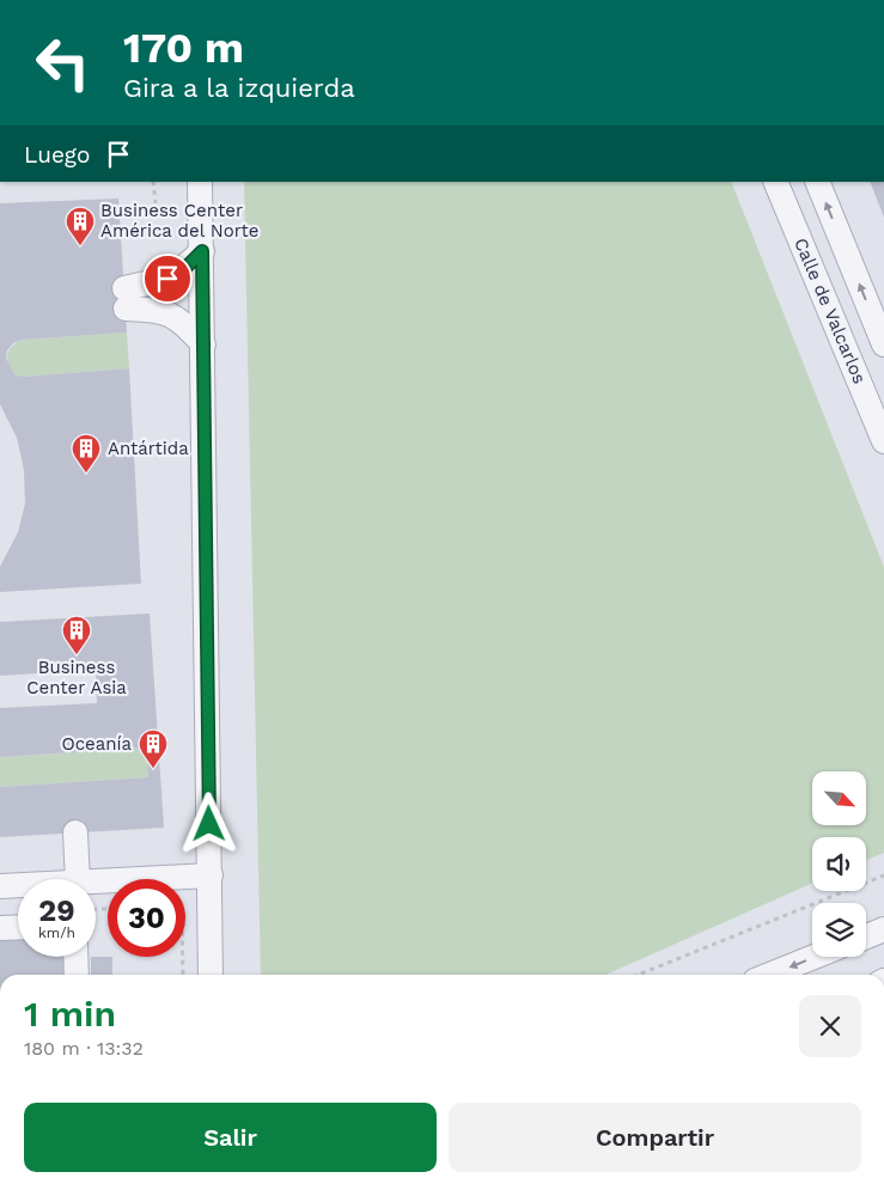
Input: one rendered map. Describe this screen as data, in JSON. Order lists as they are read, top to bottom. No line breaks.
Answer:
{"streets":{"street":["Calle de Valcarlos"]},"places":{"building":["Business Center América del Norte","Antártida","Business Center Asia","Oceanía"]},"north":"bottom right","page":{"turn":["170 m","Gira a la izquierda"],"then":"Luego","speed":"29 km/h","limit":"30","heading":["1 min","180 m · 13:32"],"buttons":["Salir","Compartir"]}}
